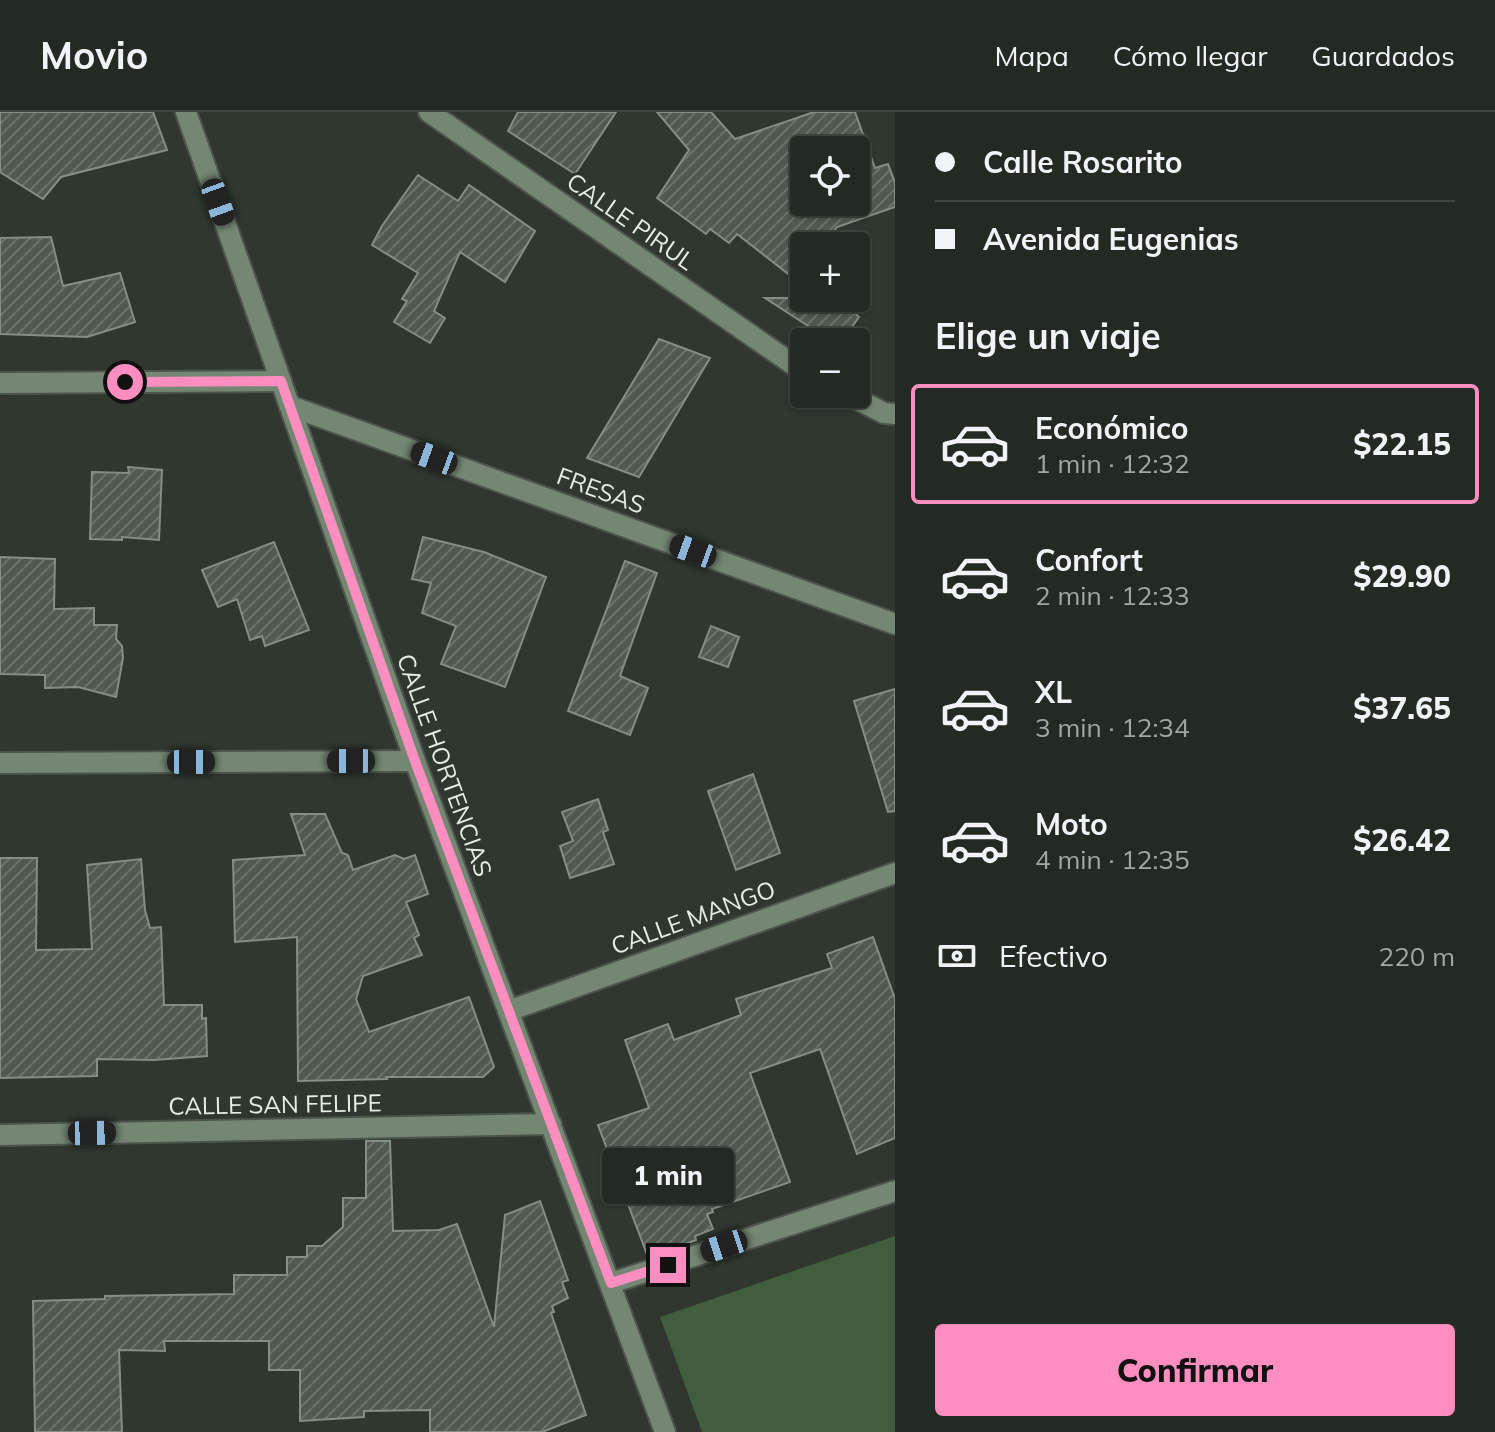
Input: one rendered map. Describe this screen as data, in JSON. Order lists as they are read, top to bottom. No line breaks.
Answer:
{"streets":{"street":["CALLE PIRUL","FRESAS","CALLE HORTENCIAS","CALLE MANGO","CALLE SAN FELIPE"]},"crossings":[["FRESAS","CALLE HORTENCIAS"],["CALLE HORTENCIAS","CALLE MANGO"],["CALLE HORTENCIAS","CALLE SAN FELIPE"]],"page":{"header":"Movio","nav":["Mapa","Cómo llegar","Guardados"],"banner":["Calle Rosarito","Avenida Eugenias"],"map_buttons":["+","−"],"heading":"Elige un viaje","list":[{"name":"Económico","note":"1 min · 12:32","value":"$22.15"},{"name":"Confort","note":"2 min · 12:33","value":"$29.90"},{"name":"XL","note":"3 min · 12:34","value":"$37.65"},{"name":"Moto","note":"4 min · 12:35","value":"$26.42"}],"pay":["Efectivo","220 m"],"bubble":"1 min","buttons":"Confirmar"}}
